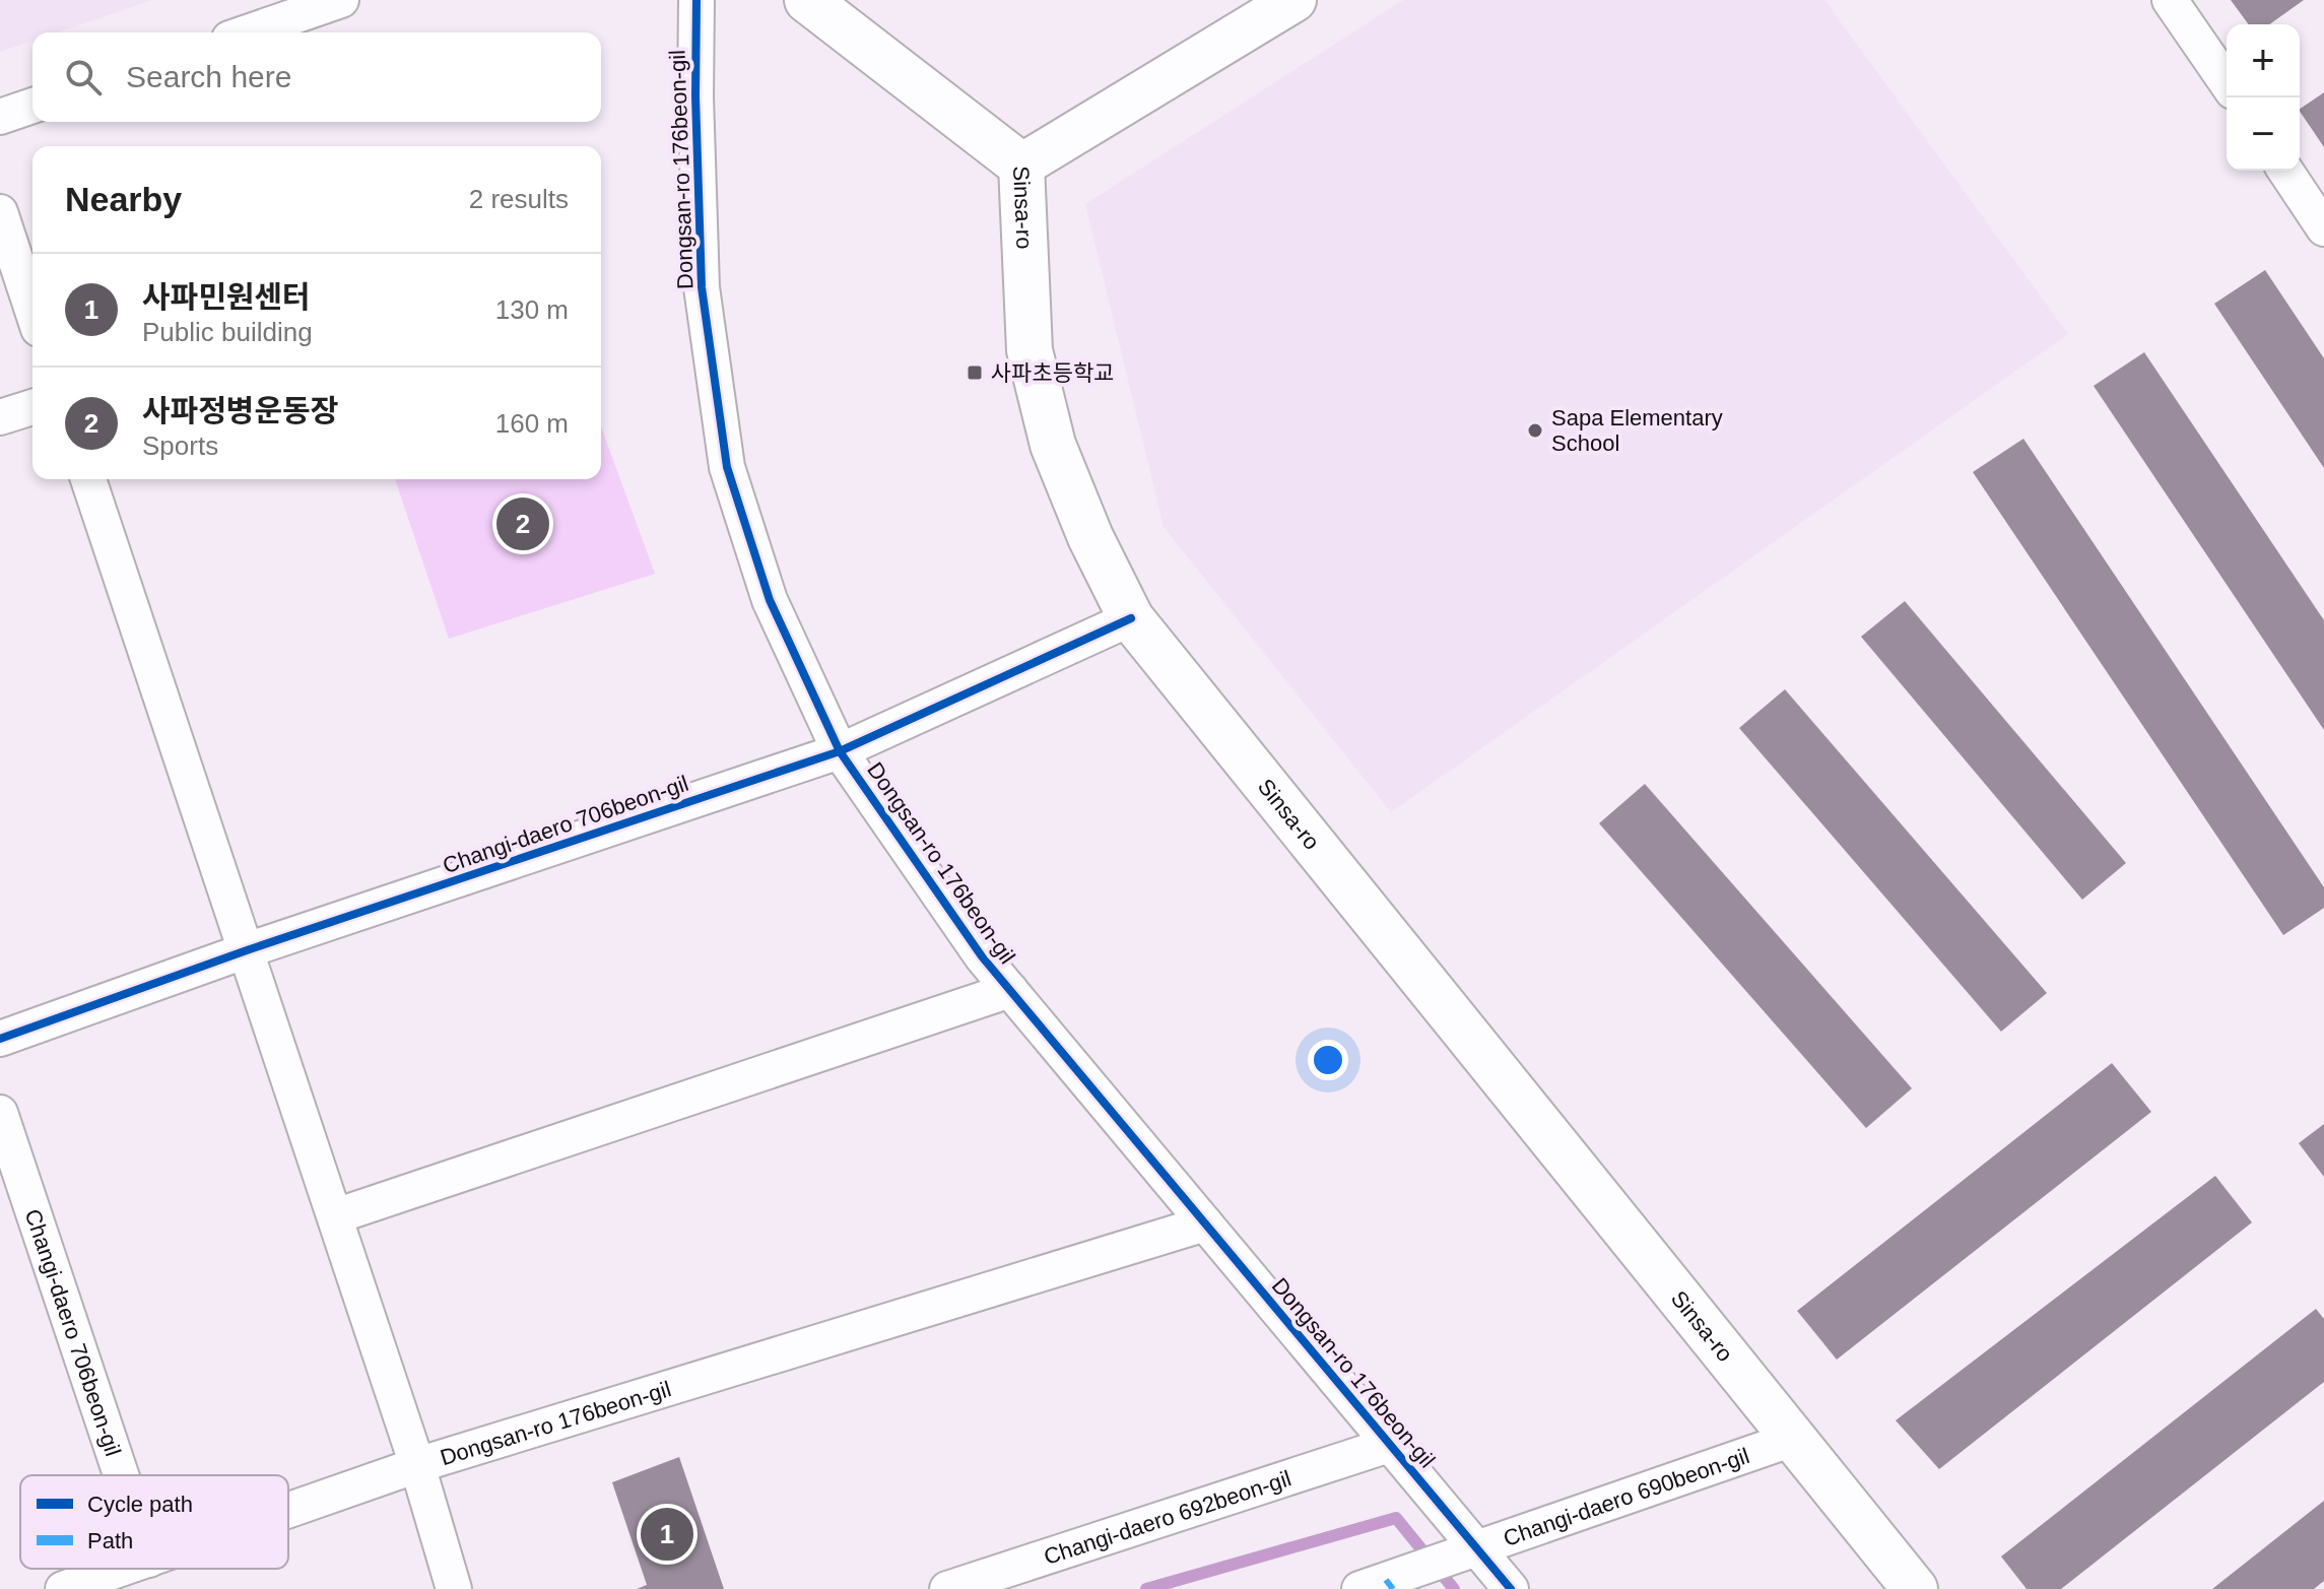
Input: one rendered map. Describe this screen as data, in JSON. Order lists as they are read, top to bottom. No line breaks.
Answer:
{"streets":{"main road":["Sinsa-ro"],"street":["Dongsan-ro 176beon-gil","Changi-daero 706beon-gil","Changi-daero 690beon-gil","Changi-daero 692beon-gil"]},"crossings":[["Dongsan-ro 176beon-gil","Changi-daero 706beon-gil"],["Dongsan-ro 176beon-gil","Changi-daero 690beon-gil"],["Dongsan-ro 176beon-gil","Changi-daero 692beon-gil"],["Sinsa-ro","Changi-daero 706beon-gil"],["Sinsa-ro","Changi-daero 690beon-gil"]],"places":{"transit":["사파초등학교"],"other":["Sapa Elementary School"]},"legend":["Cycle path","Path"],"page":{"map_buttons":["+","−"],"search":"Search here","heading":["Nearby","2 results"],"list":[{"mark":"1","name":"사파민원센터","note":"Public building","value":"130 m"},{"mark":"2","name":"사파정병운동장","note":"Sports","value":"160 m"}],"pins":["2","1"]}}
